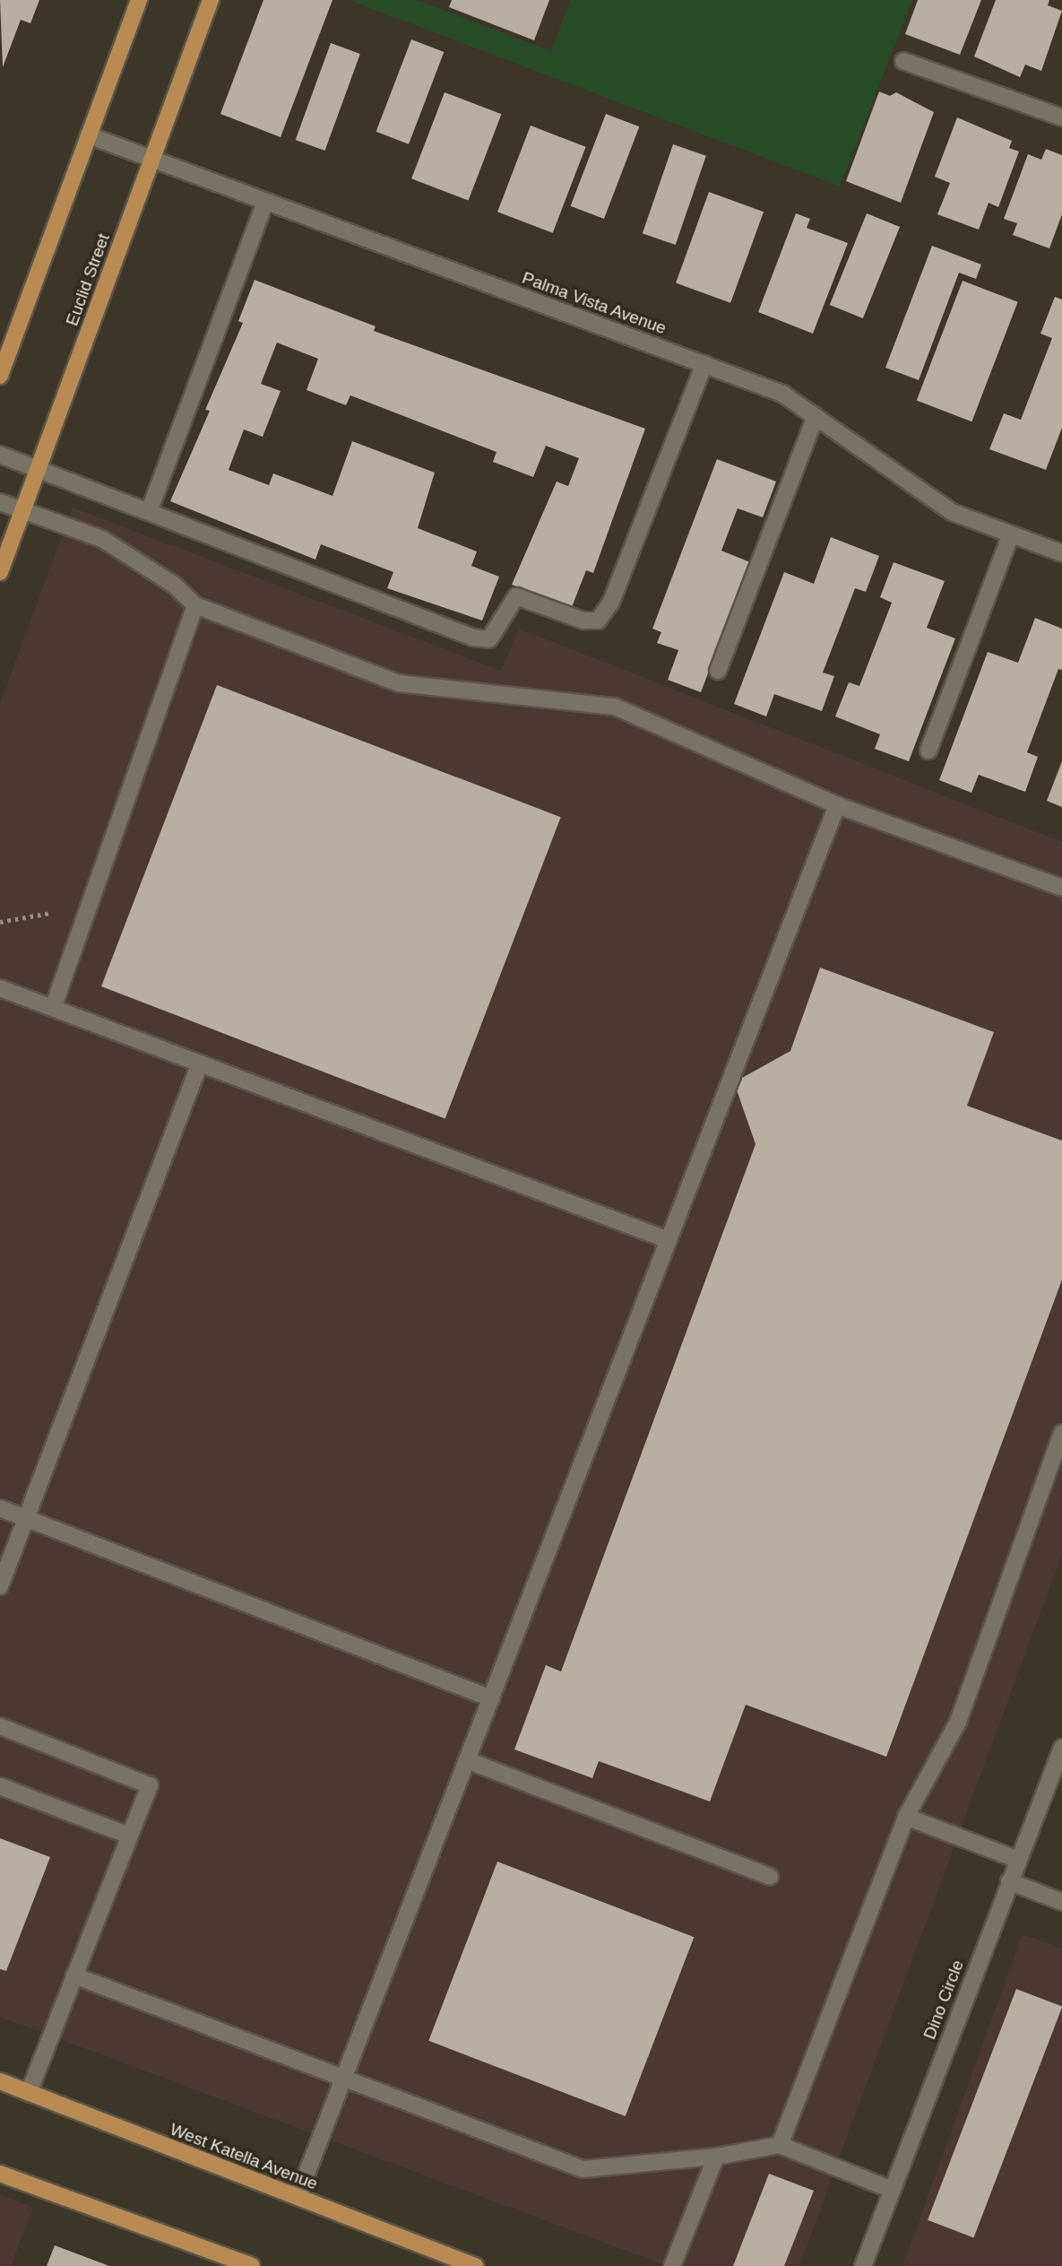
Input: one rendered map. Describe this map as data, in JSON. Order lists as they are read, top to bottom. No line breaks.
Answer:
{"streets":{"main road":["Euclid Street","West Katella Avenue"],"street":["Palma Vista Avenue","Dino Circle"]},"crossings":[["Euclid Street","Palma Vista Avenue"]]}
